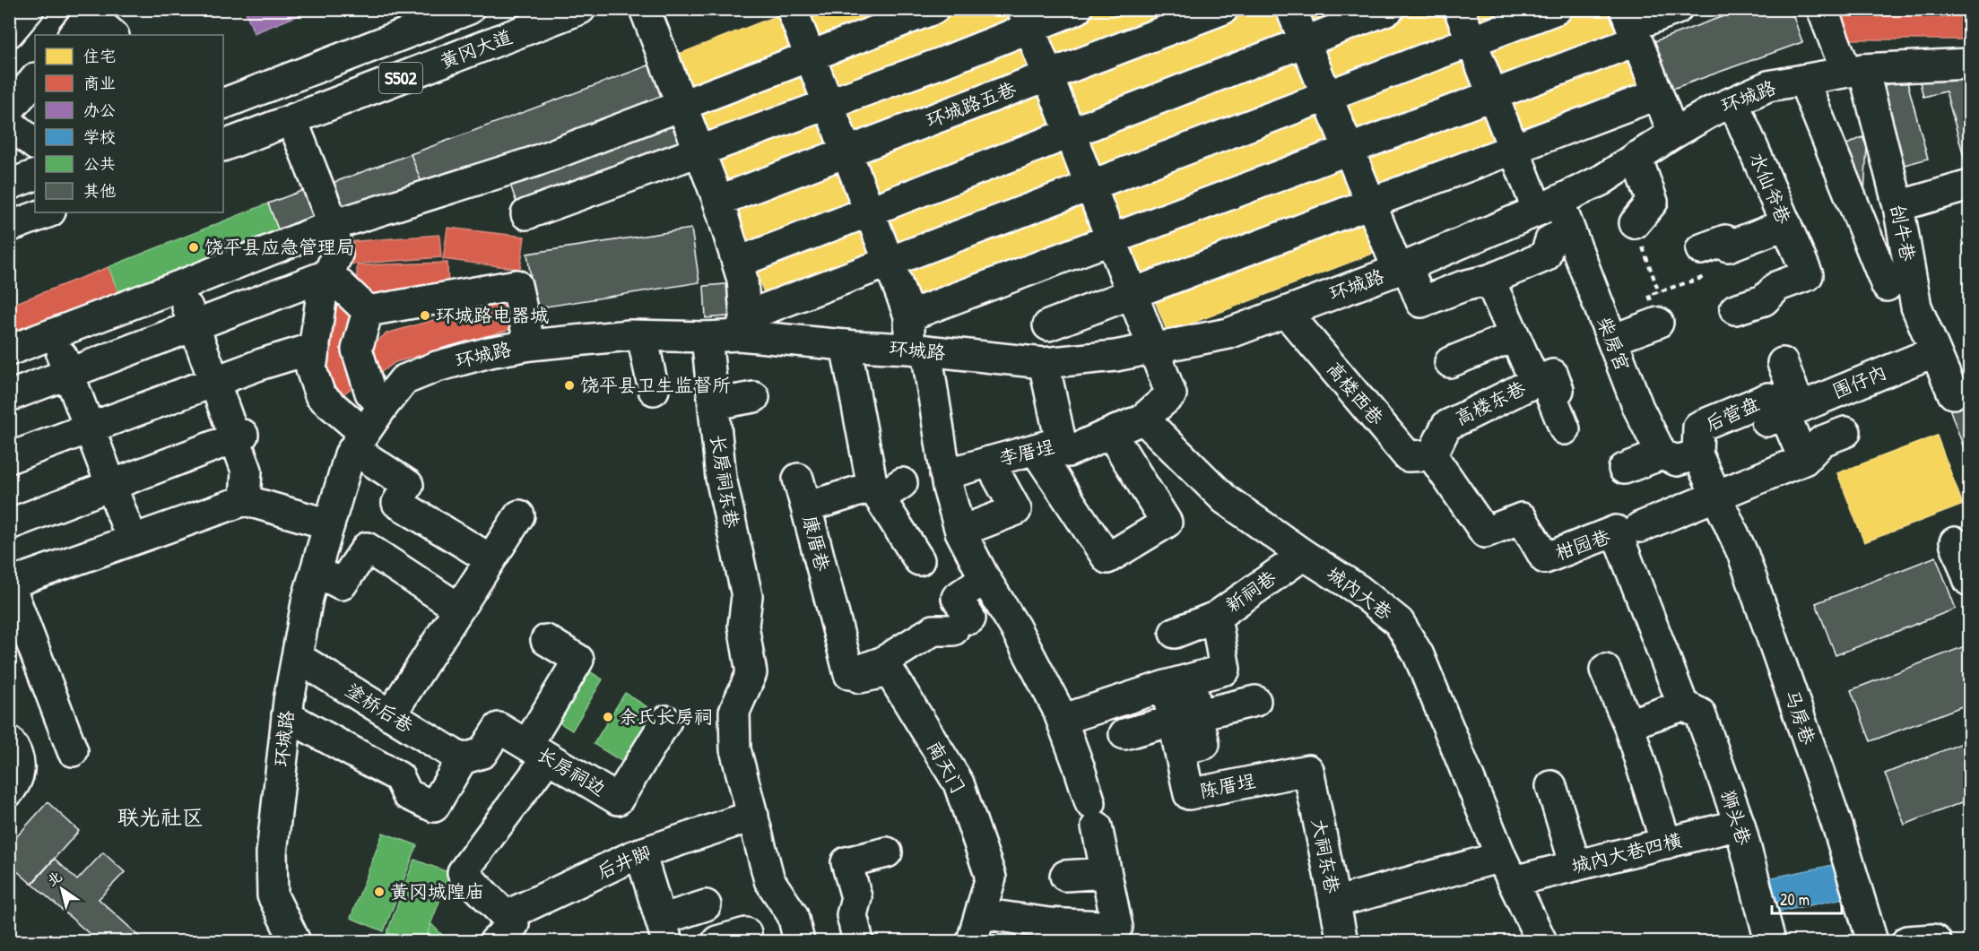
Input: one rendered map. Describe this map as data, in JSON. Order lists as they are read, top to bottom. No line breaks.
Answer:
{"streets":{"main road":["黄冈大道","S502","环城路","环城路五巷","水仙爷巷","刣牛巷","柴房宫","围仔内","高楼西巷","高楼东巷","后营盘","李厝埕","长房祠东巷","康厝巷","柑园巷","新祠巷","城内大巷","塗桥后巷","马房巷","南天门","长房祠边","陈厝埕","狮头巷","城内大巷四横","大祠东巷","后井脚"]},"crossings":[["环城路","水仙爷巷"],["环城路","刣牛巷"],["环城路","柴房宫"],["环城路","高楼西巷"],["环城路","长房祠东巷"],["环城路","城内大巷"],["环城路","塗桥后巷"],["刣牛巷","围仔内"],["柴房宫","后营盘"],["围仔内","后营盘"],["高楼西巷","高楼东巷"],["高楼西巷","柑园巷"],["高楼东巷","柑园巷"],["后营盘","马房巷"],["长房祠东巷","后井脚"],["康厝巷","南天门"],["柑园巷","狮头巷"],["新祠巷","城内大巷"],["新祠巷","陈厝埕"],["城内大巷","城内大巷四横"],["塗桥后巷","长房祠边"],["长房祠边","后井脚"],["陈厝埕","大祠东巷"],["狮头巷","城内大巷四横"],["城内大巷四横","大祠东巷"]],"districts":["联光社区"],"places":["饶平县应急管理局","环城路电器城","饶平县卫生监督所","余氏长房祠","黄冈城隍庙"],"legend":["住宅","商业","办公","学校","公共","其他"],"scale_bar":"20 m","north":"top left"}
